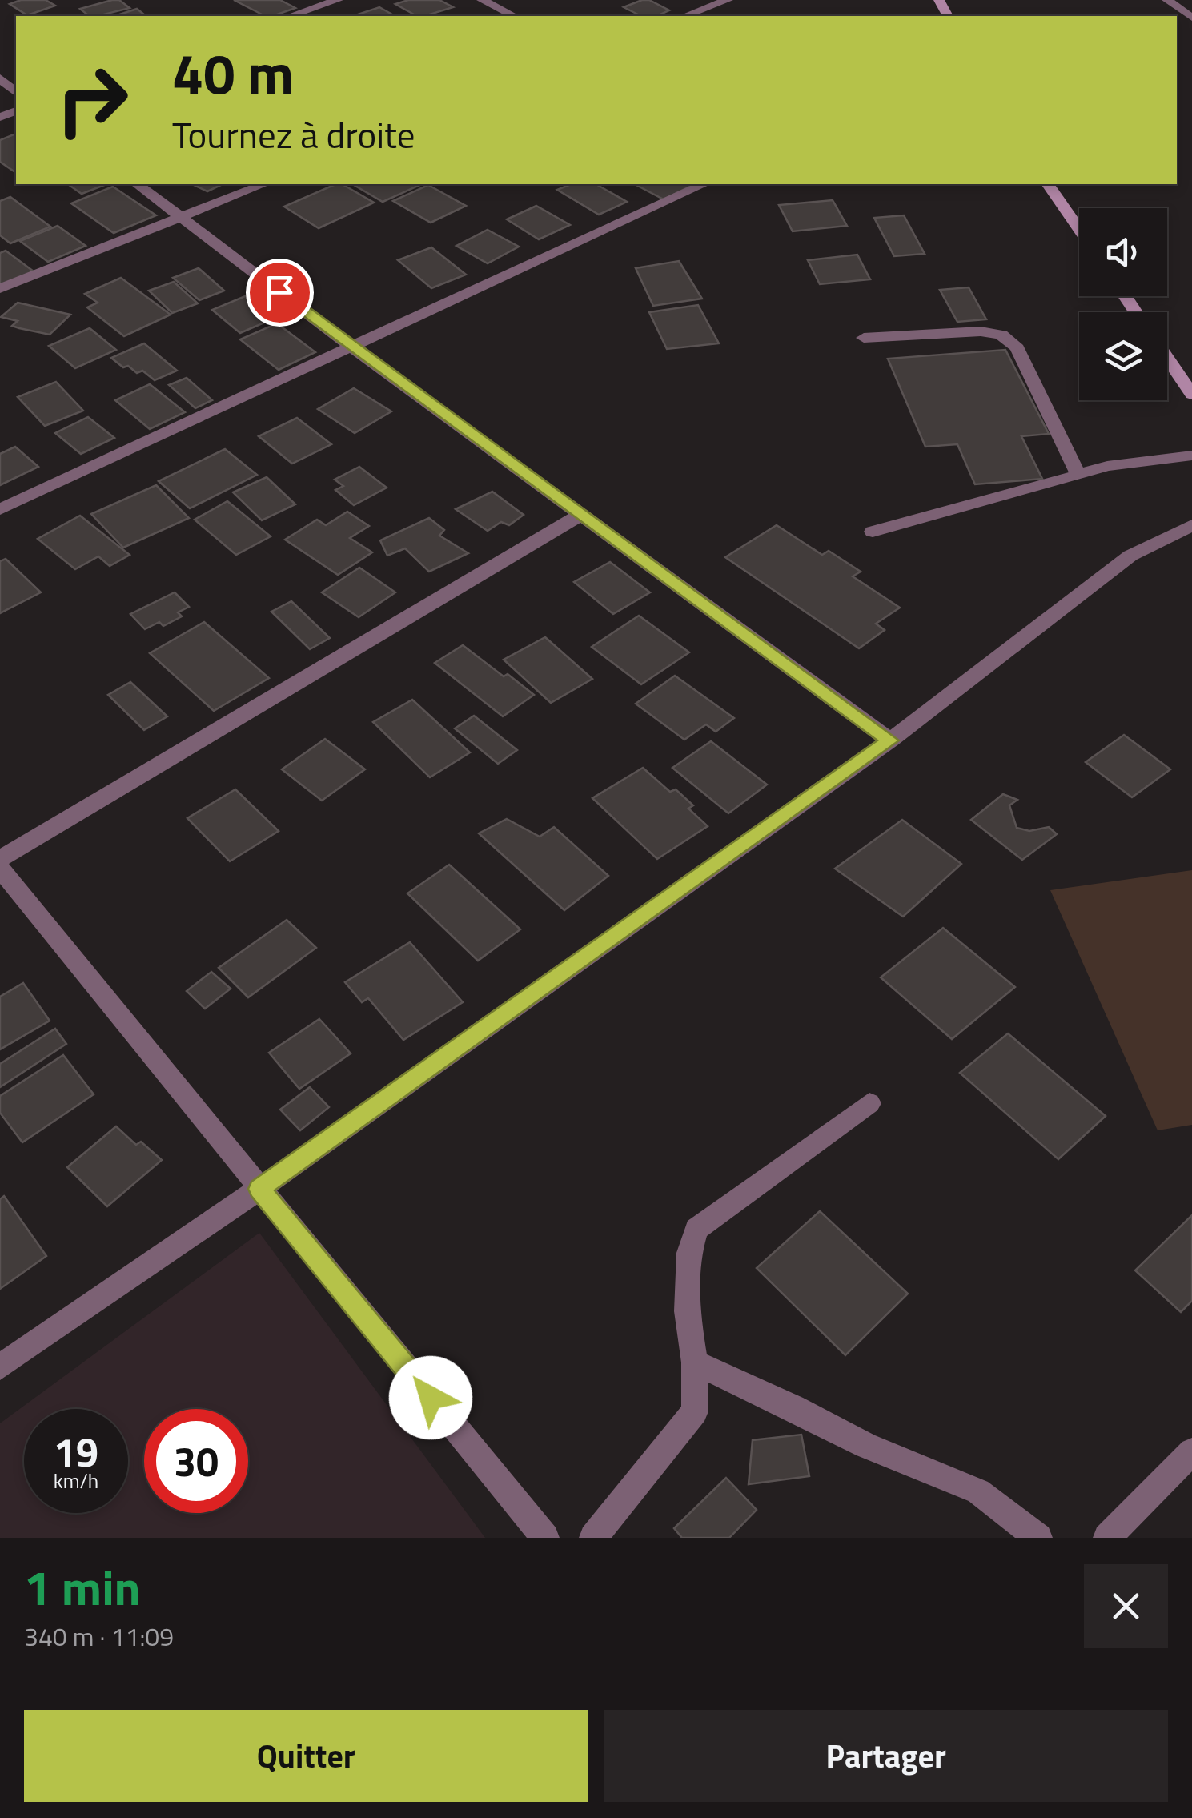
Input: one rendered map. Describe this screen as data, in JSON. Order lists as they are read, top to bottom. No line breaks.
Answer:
{"page":{"turn":["40 m","Tournez à droite"],"speed":"19 km/h","limit":"30","heading":["1 min","340 m · 11:09"],"buttons":["Quitter","Partager"]}}
